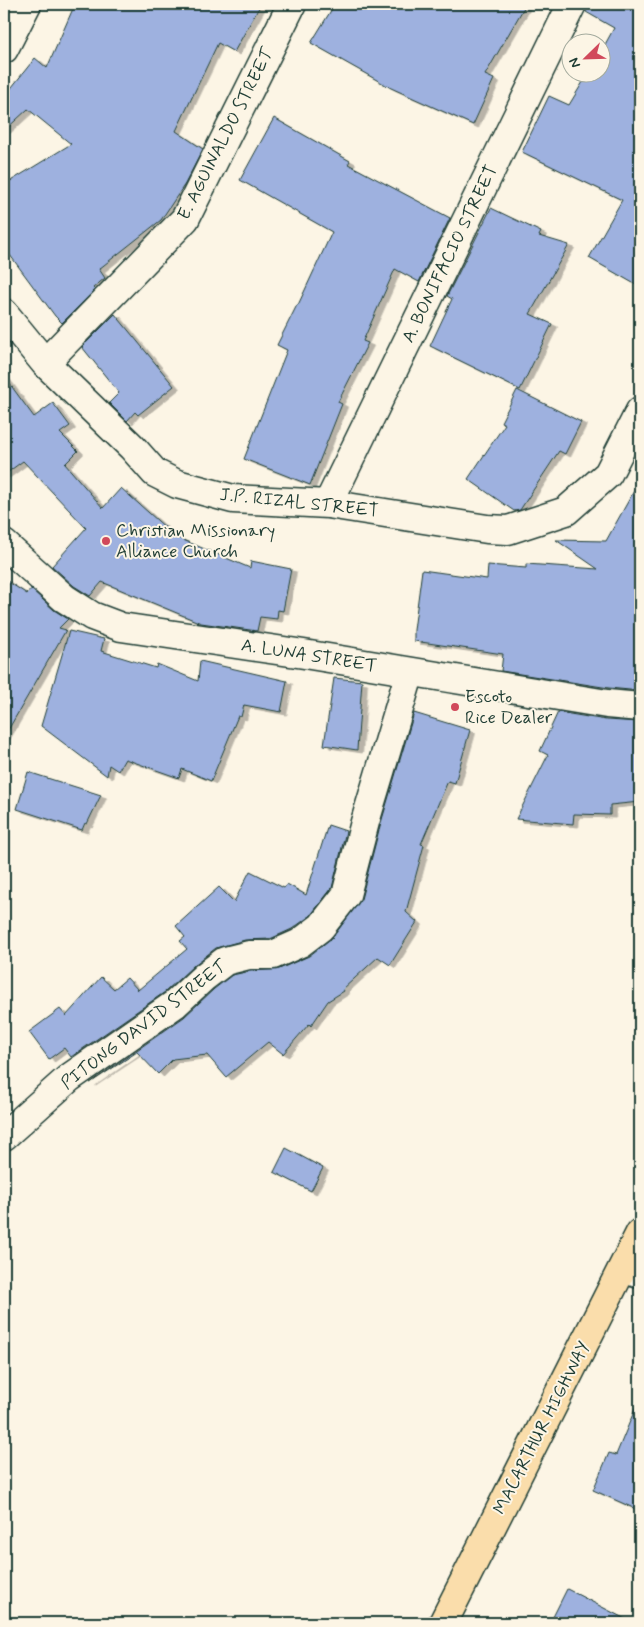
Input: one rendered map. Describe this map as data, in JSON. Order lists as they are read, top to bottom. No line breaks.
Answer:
{"streets":{"highway":["MACARTHUR HIGHWAY"],"street":["E. AGUINALDO STREET","A. BONIFACIO STREET","J.P. RIZAL STREET","A. LUNA STREET","PITONG DAVID STREET"]},"crossings":[["E. AGUINALDO STREET","J.P. RIZAL STREET"],["A. BONIFACIO STREET","J.P. RIZAL STREET"],["A. LUNA STREET","PITONG DAVID STREET"]],"places":["Christian Missionary Alliance Church","Escoto Rice Dealer"],"north":"bottom left"}
